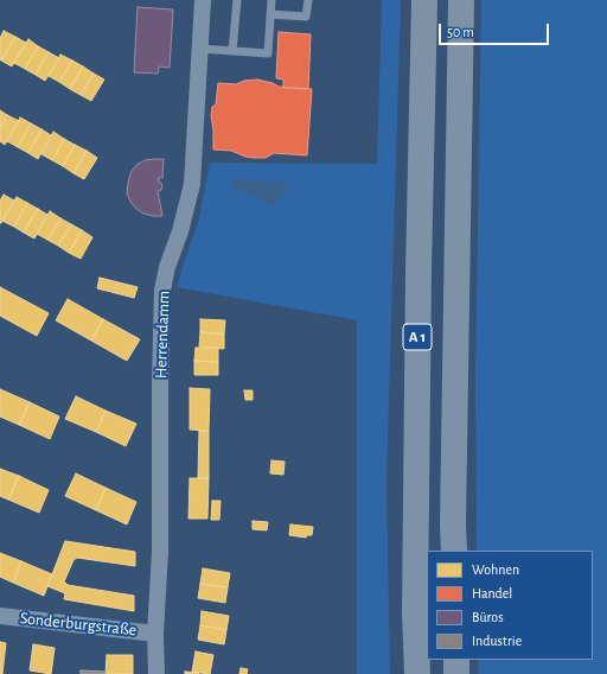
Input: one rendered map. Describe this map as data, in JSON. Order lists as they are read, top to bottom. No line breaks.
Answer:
{"streets":{"highway":["A 1"],"street":["Herrendamm","Sonderburgstraße"]},"crossings":[["Herrendamm","Sonderburgstraße"]],"legend":["Wohnen","Handel","Büros","Industrie"],"scale_bar":"50 m"}
